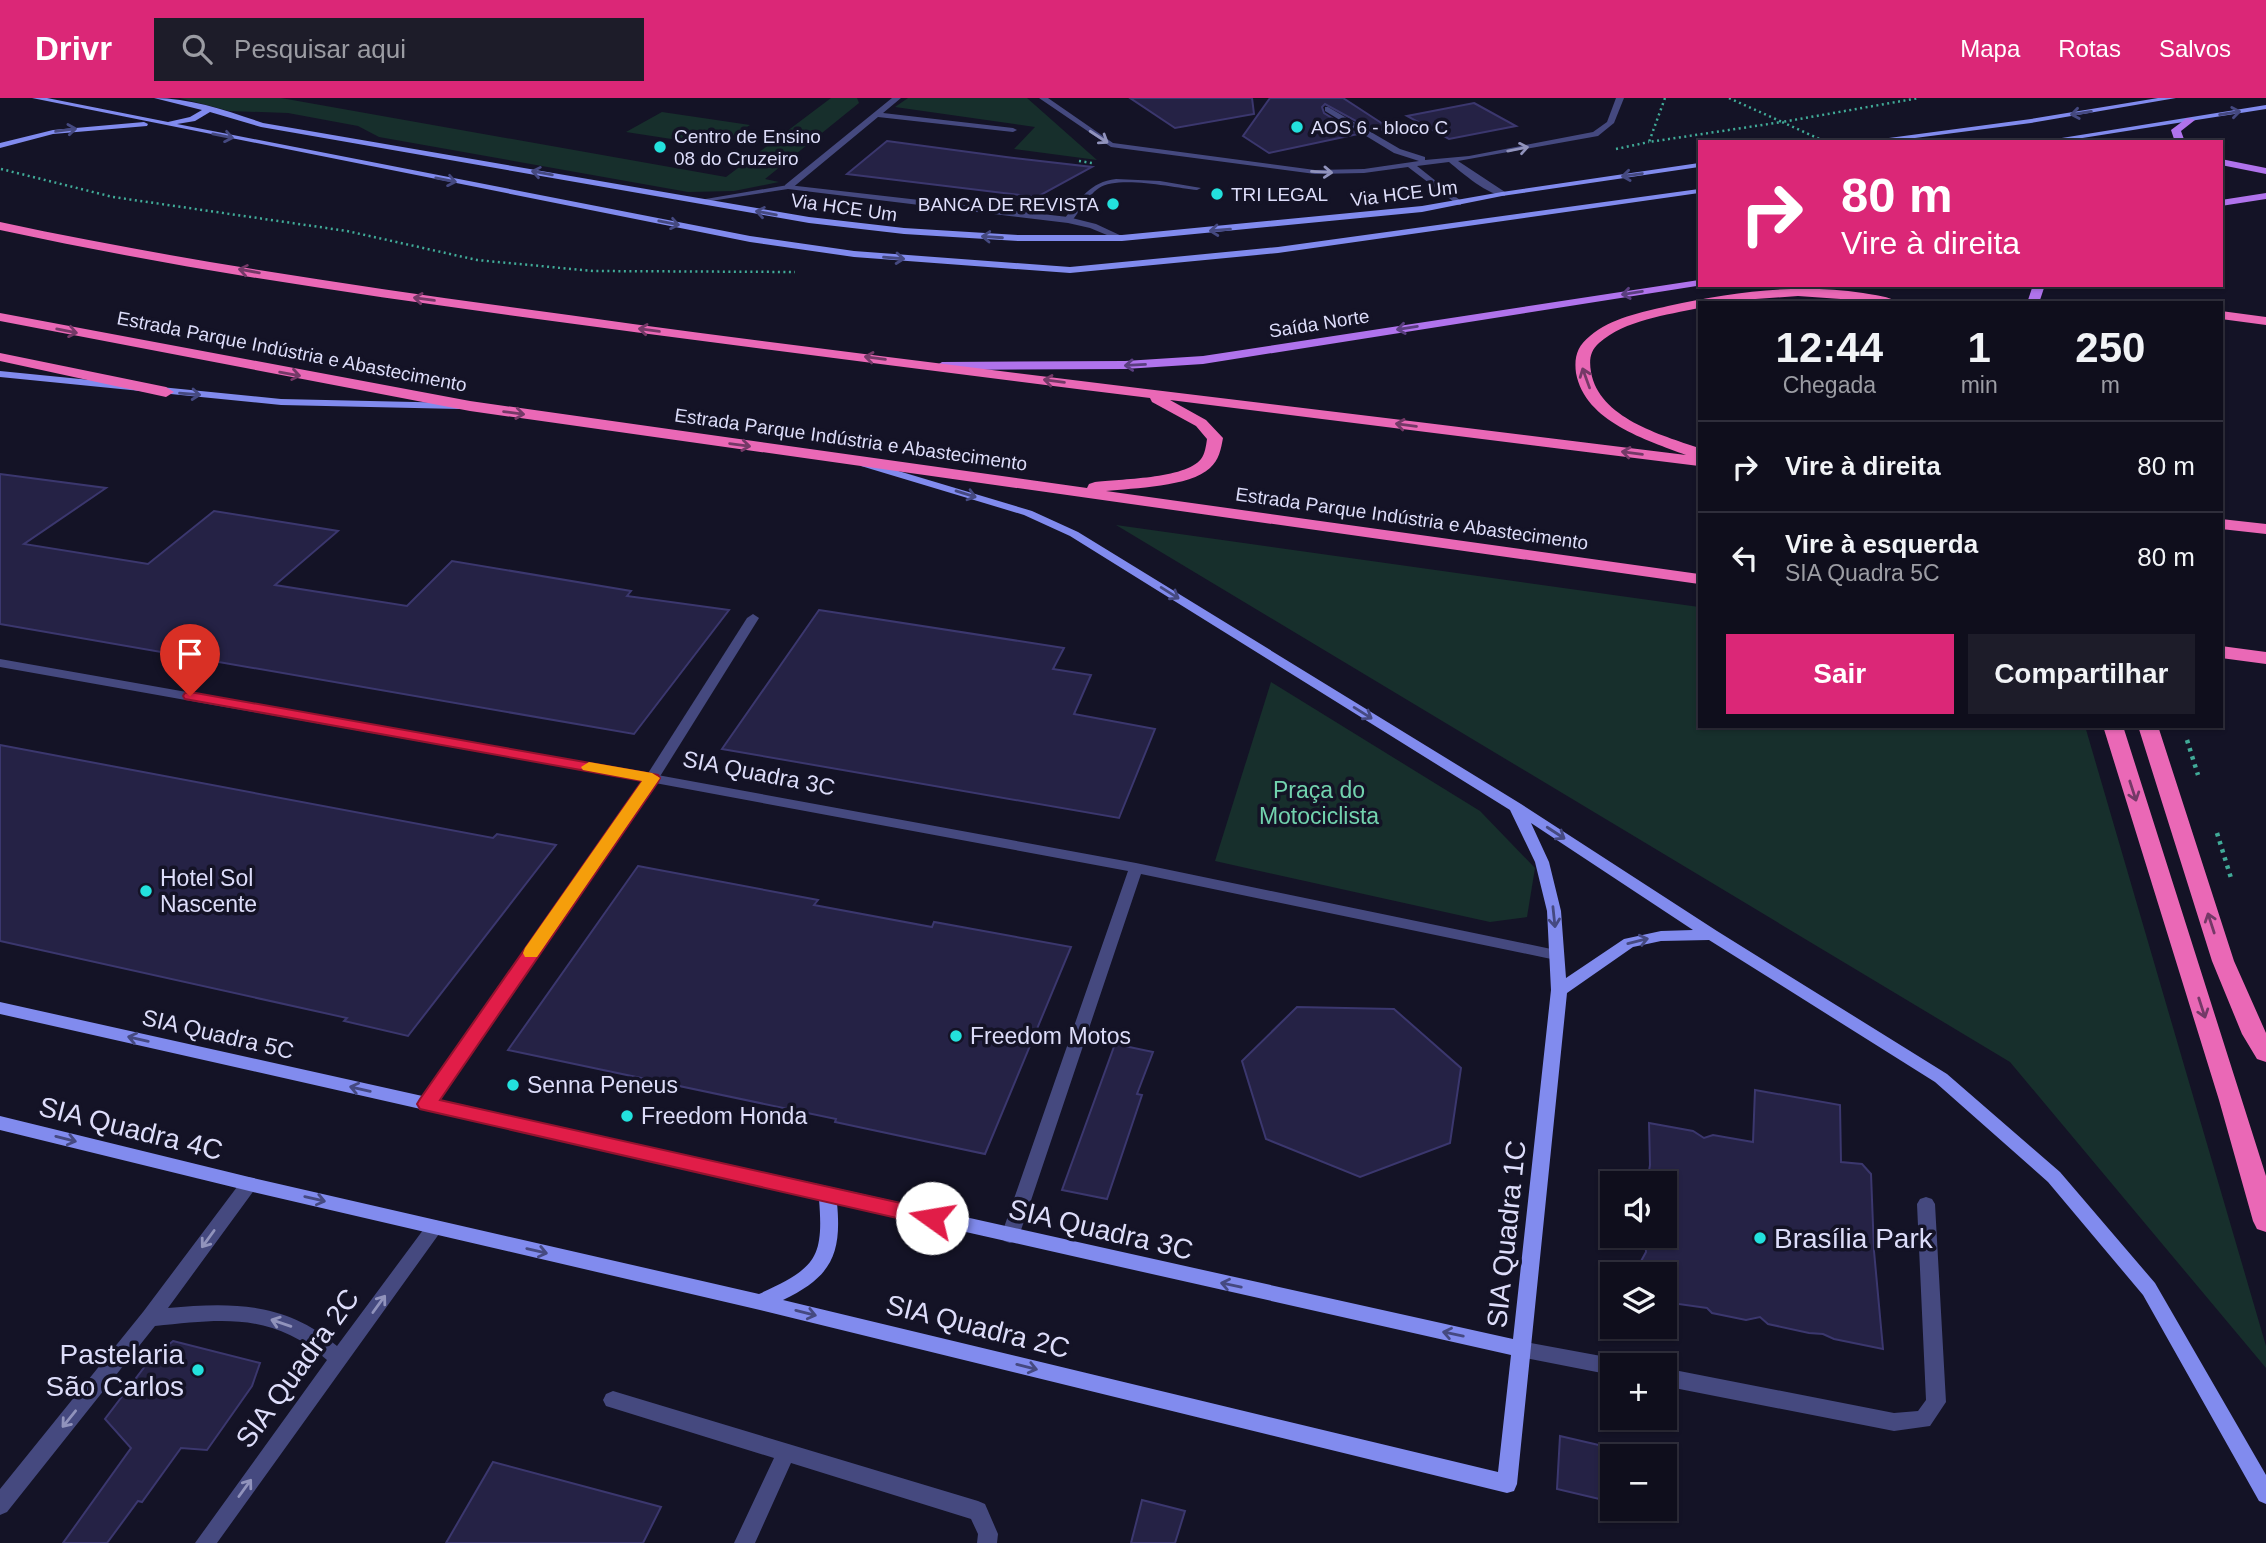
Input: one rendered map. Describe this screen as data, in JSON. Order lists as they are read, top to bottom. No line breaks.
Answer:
{"streets":{"highway":["Estrada Parque Indústria e Abastecimento"],"main road":["Via HCE Um","Saída Norte","SIA Quadra 3C","SIA Quadra 5C","SIA Quadra 4C","SIA Quadra 1C","SIA Quadra 2C"]},"crossings":[["SIA Quadra 3C","SIA Quadra 5C"],["SIA Quadra 3C","SIA Quadra 1C"],["SIA Quadra 4C","SIA Quadra 2C"],["SIA Quadra 1C","SIA Quadra 2C"]],"one_way":["SIA Quadra 5C","SIA Quadra 4C","SIA Quadra 2C"],"parks":["Praça do Motociclista"],"places":["AOS 6 - bloco C","Centro de Ensino 08 do Cruzeiro","TRI LEGAL","BANCA DE REVISTA","Hotel Sol Nascente","Freedom Motos","Senna Peneus","Freedom Honda","Brasília Park","Pastelaria São Carlos"],"page":{"header":"Drivr","search":"Pesquisar aqui","nav":["Mapa","Rotas","Salvos"],"turn":["80 m","Vire à direita"],"eta":["12:44","Chegada","1","min","250","m"],"list":[{"name":"Vire à direita","value":"80 m"},{"name":"Vire à esquerda","note":"SIA Quadra 5C","value":"80 m"}],"buttons":["Sair","Compartilhar"],"map_buttons":["+","−"]}}
